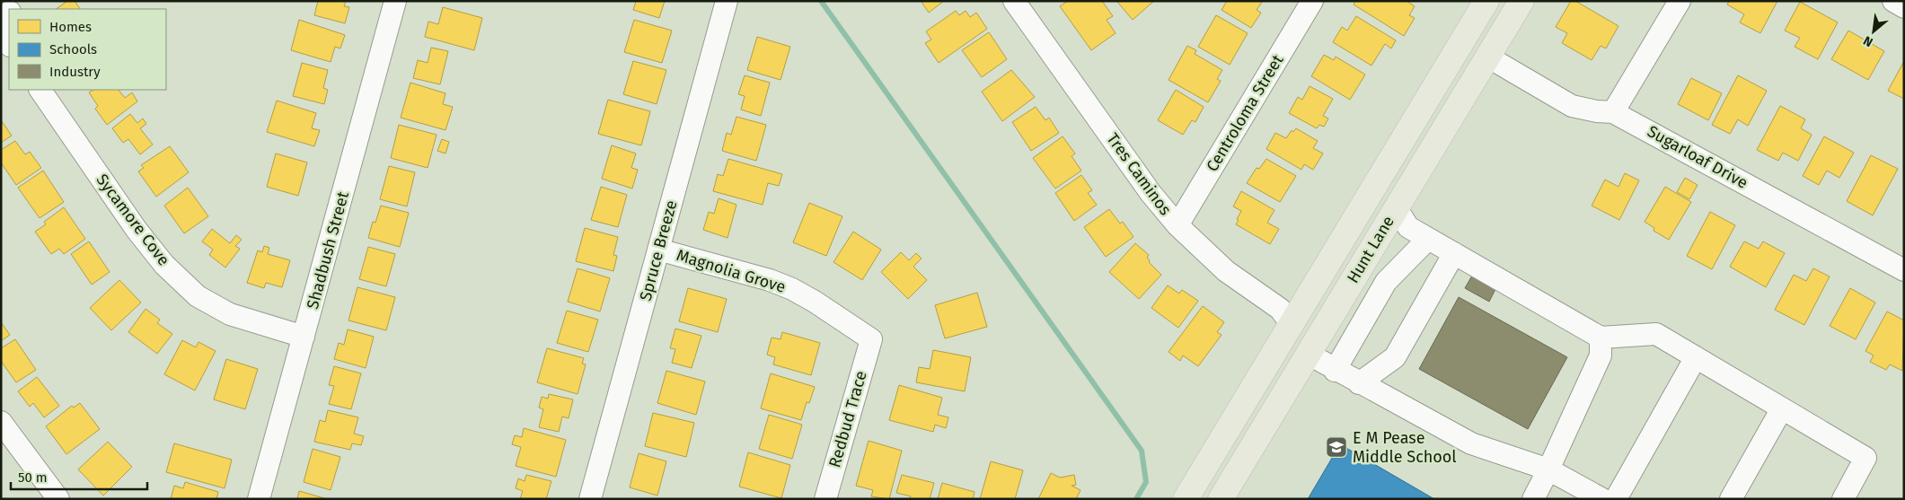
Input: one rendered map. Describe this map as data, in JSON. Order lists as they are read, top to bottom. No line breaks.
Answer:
{"streets":{"main road":["Hunt Lane"],"street":["Centroloma Street","Sugarloaf Drive","Tres Caminos","Sycamore Cove","Shadbush Street","Spruce Breeze","Magnolia Grove","Redbud Trace"]},"crossings":[["Centroloma Street","Tres Caminos"],["Sugarloaf Drive","Hunt Lane"],["Tres Caminos","Hunt Lane"],["Sycamore Cove","Shadbush Street"],["Spruce Breeze","Magnolia Grove"],["Magnolia Grove","Redbud Trace"]],"places":{"school or university":["E M Pease Middle School"]},"legend":["Homes","Schools","Industry"],"scale_bar":"50 m","north":"bottom left"}
